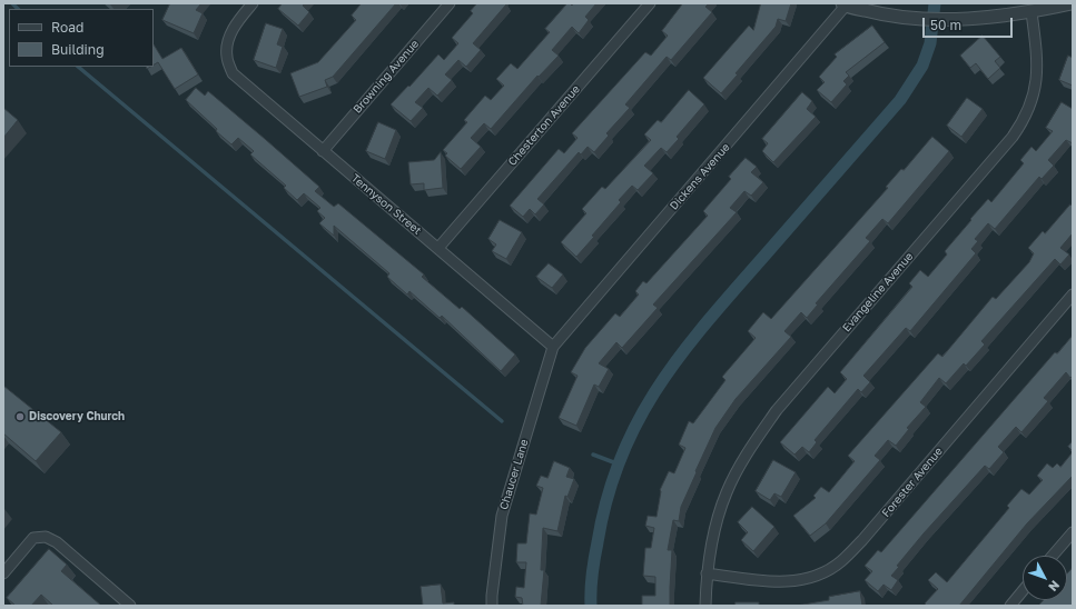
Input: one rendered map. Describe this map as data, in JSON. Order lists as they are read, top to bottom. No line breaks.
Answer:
{"streets":{"street":["Browning Avenue","Chesterton Avenue","Dickens Avenue","Tennyson Street","Evangeline Avenue","Chaucer Lane","Forester Avenue"]},"crossings":[["Browning Avenue","Tennyson Street"],["Chesterton Avenue","Tennyson Street"],["Dickens Avenue","Tennyson Street"],["Dickens Avenue","Chaucer Lane"],["Tennyson Street","Chaucer Lane"],["Evangeline Avenue","Forester Avenue"]],"places":["Discovery Church"],"legend":["Road","Building"],"scale_bar":"50 m","north":"bottom right"}
